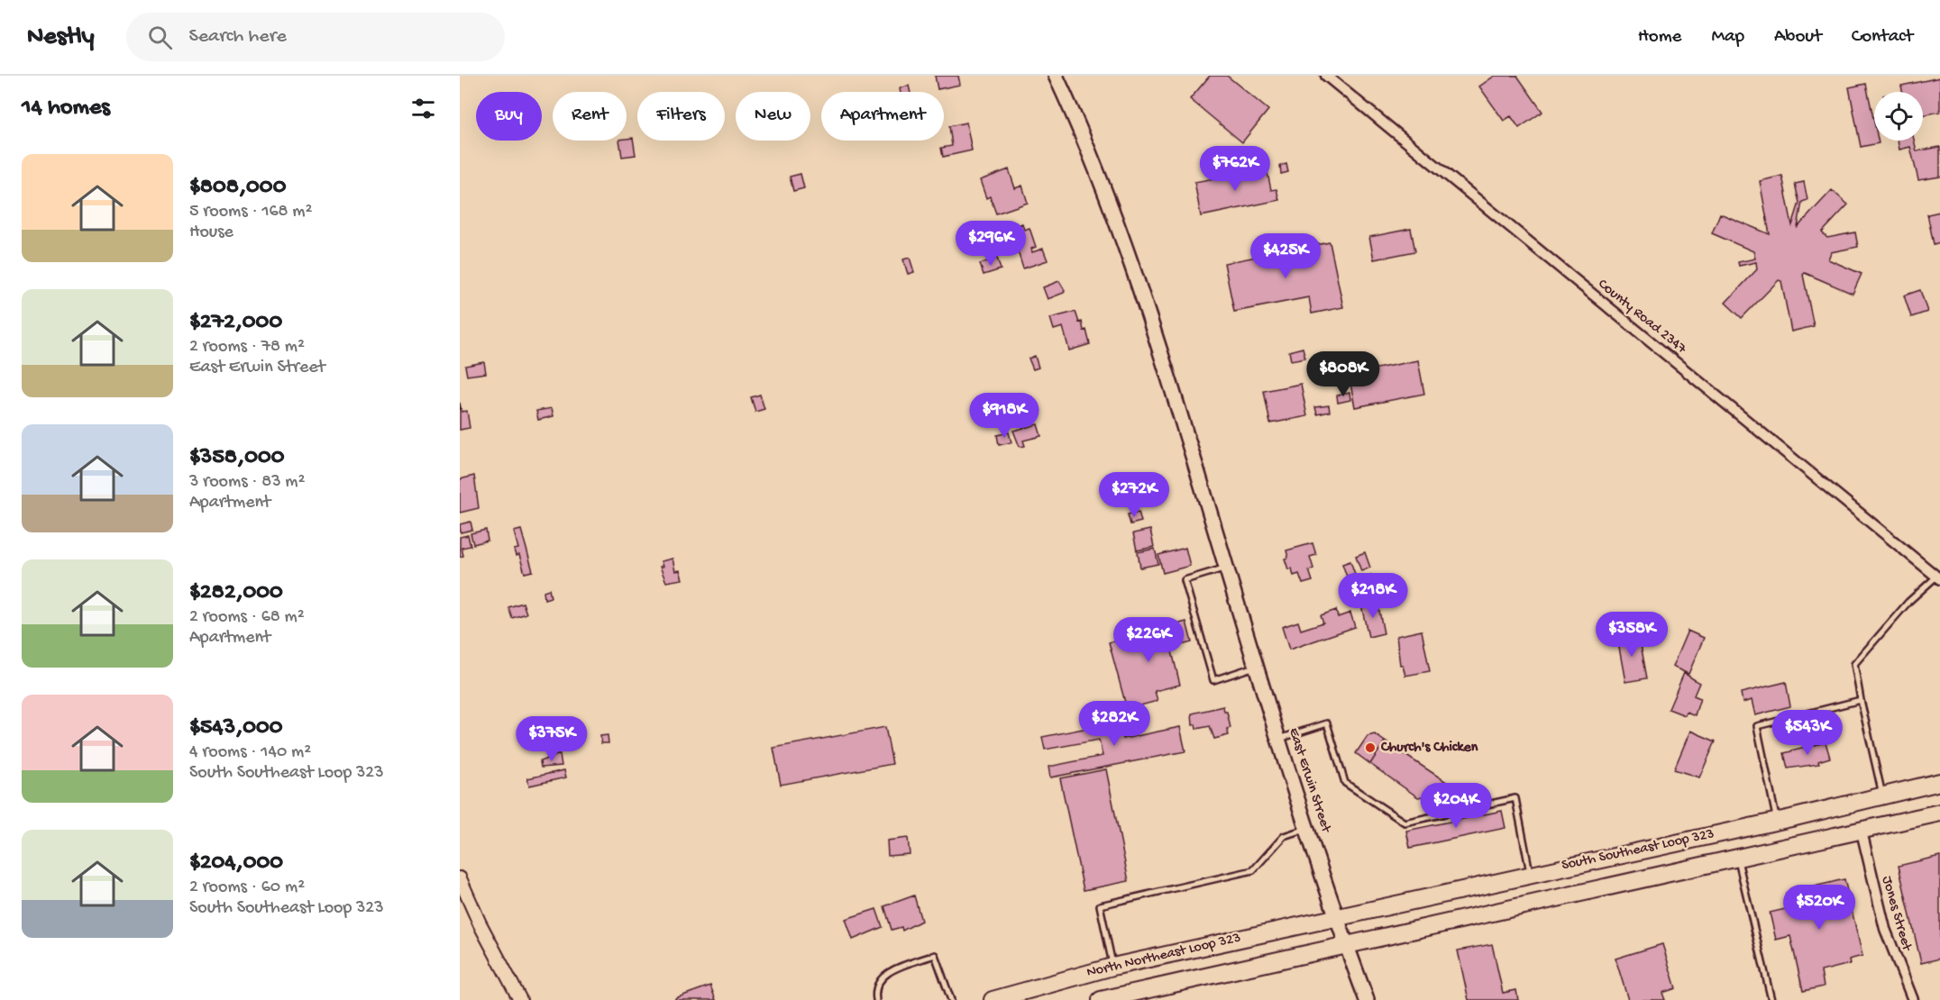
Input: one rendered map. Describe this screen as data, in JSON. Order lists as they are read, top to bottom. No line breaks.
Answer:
{"streets":{"highway":["South Southeast Loop 323","North Northeast Loop 323"],"main road":["East Erwin Street"],"street":["County Road 2347","Jones Street"]},"crossings":[["East Erwin Street","South Southeast Loop 323"],["East Erwin Street","North Northeast Loop 323"],["South Southeast Loop 323","Jones Street"],["South Southeast Loop 323","North Northeast Loop 323"]],"places":["Church's Chicken"],"page":{"header":"Nestly","search":"Search here","nav":["Home","Map","About","Contact"],"heading":"14 homes","chip":["Buy","Rent","Filters","New","Apartment"],"list":[{"name":"$808,000","note":"5 rooms · 168 m² · House"},{"name":"$272,000","note":"2 rooms · 78 m² · East Erwin Street"},{"name":"$358,000","note":"3 rooms · 83 m² · Apartment"},{"name":"$282,000","note":"2 rooms · 68 m² · Apartment"},{"name":"$543,000","note":"4 rooms · 140 m² · South Southeast Loop 323"},{"name":"$204,000","note":"2 rooms · 60 m² · South Southeast Loop 323"}],"price":["$762K","$296K","$425K","$808K","$918K","$272K","$218K","$358K","$226K","$282K","$543K","$375K","$204K","$520K"]}}
